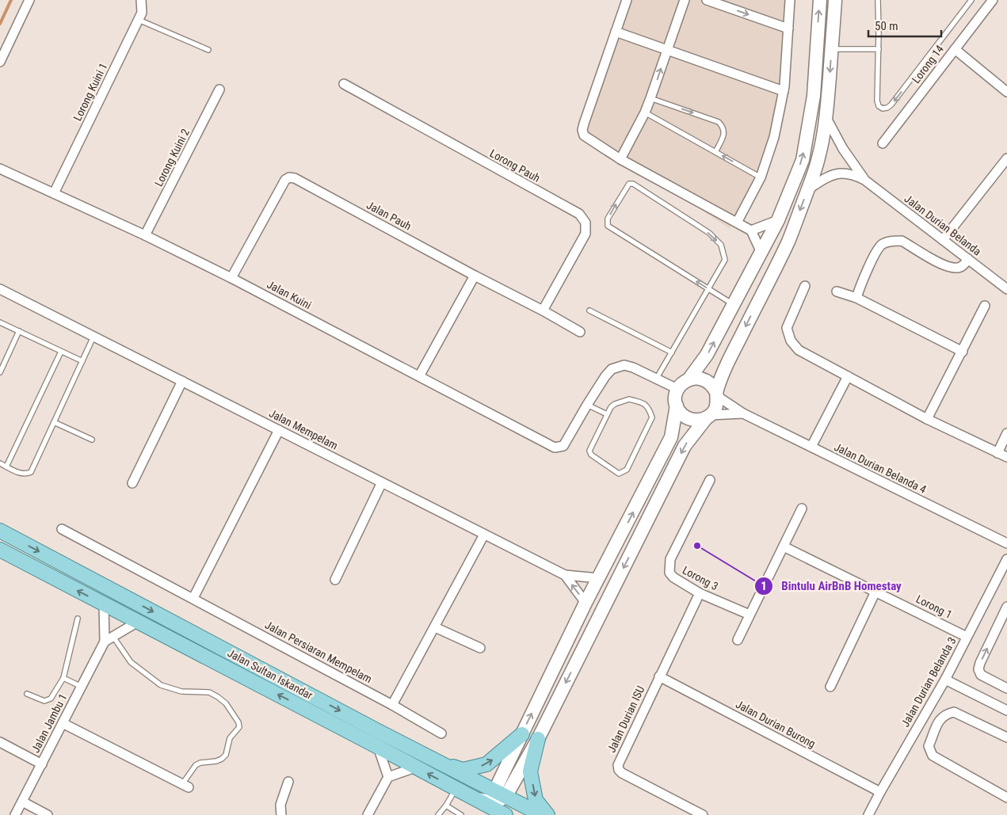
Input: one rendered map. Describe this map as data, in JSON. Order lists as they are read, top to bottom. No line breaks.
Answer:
{"streets":{"main road":["Jalan Sultan Iskandar"],"street":["Lorong 14","Lorong Kuini 1","Lorong Kuini 2","Lorong Pauh","Jalan Pauh","Jalan Durian Belanda","Jalan Kuini","Jalan Mempelam","Jalan Durian Belanda 4","Lorong 3","Lorong 1","Jalan Persiaran Mempelam","Jalan Durian Belanda 3","Jalan Durian ISU","Jalan Jambu 1","Jalan Durian Burong"]},"crossings":[["Lorong Kuini 1","Jalan Kuini"],["Lorong Kuini 2","Jalan Kuini"],["Lorong Pauh","Jalan Pauh"],["Jalan Pauh","Jalan Kuini"],["Lorong 3","Jalan Durian ISU"],["Lorong 1","Jalan Durian Belanda 3"],["Jalan Durian Belanda 3","Jalan Durian Burong"],["Jalan Durian ISU","Jalan Durian Burong"]],"places":["Bintulu AirBnB Homestay"],"scale_bar":"50 m"}
